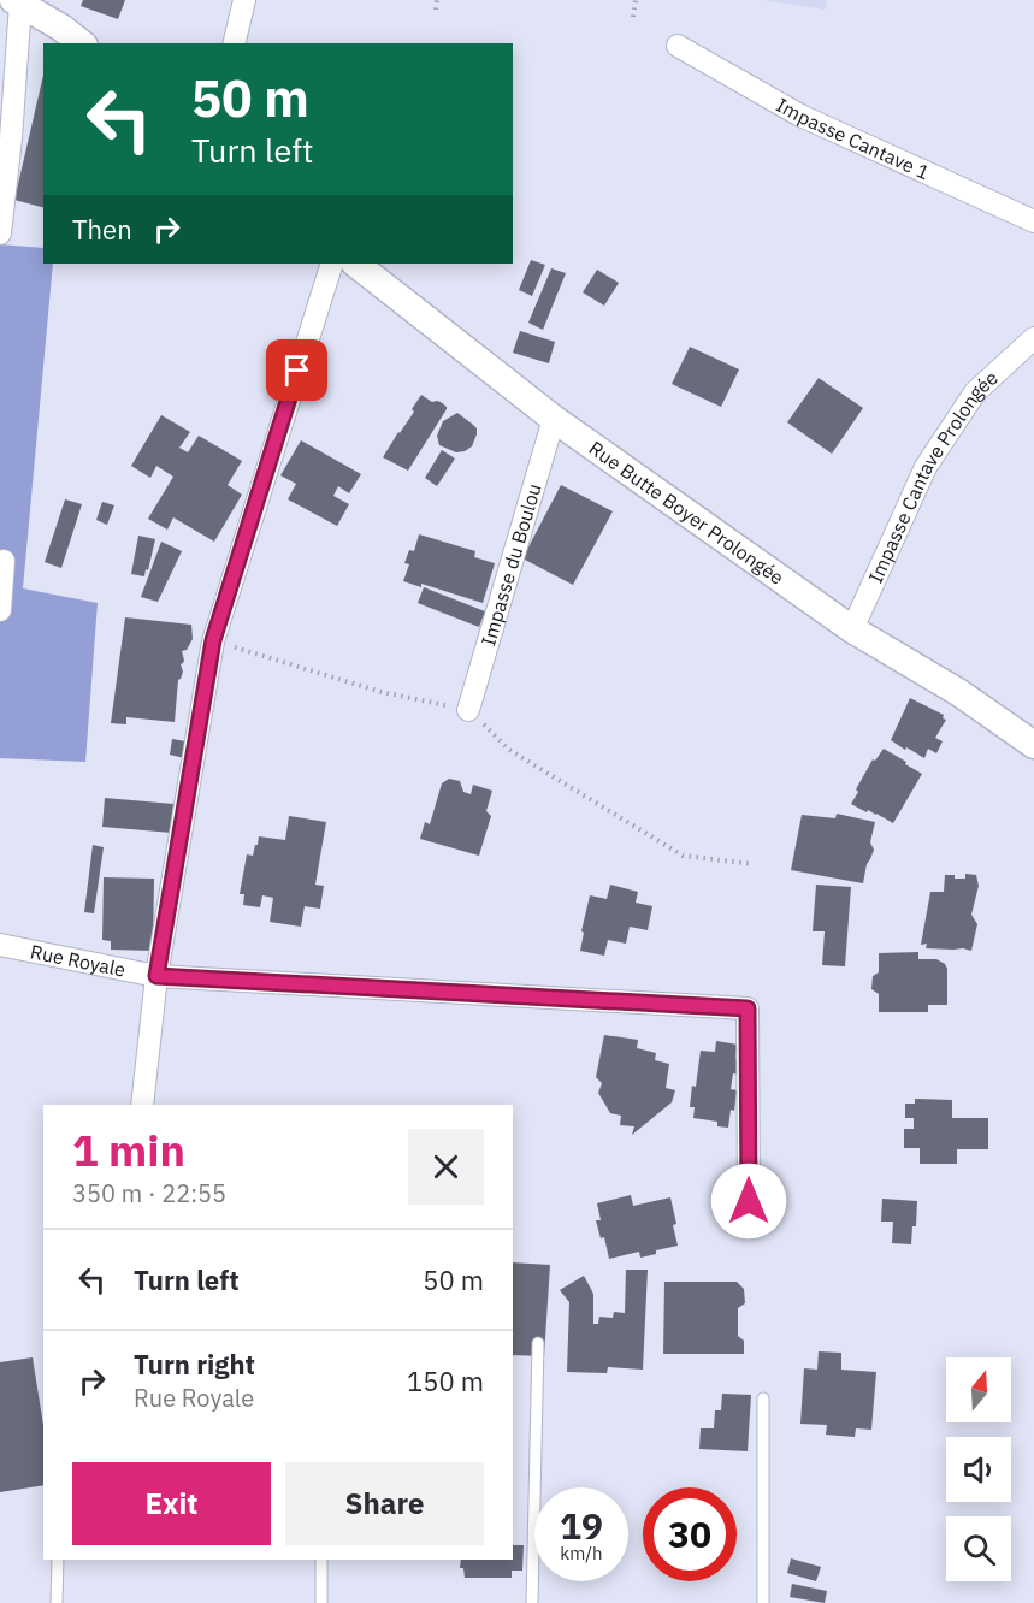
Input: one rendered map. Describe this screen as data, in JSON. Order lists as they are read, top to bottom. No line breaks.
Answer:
{"streets":{"street":["Impasse Cantave 1","Impasse Cantave Prolongée","Rue Butte Boyer Prolongée","Impasse du Boulou","Rue Royale"]},"crossings":[["Impasse Cantave Prolongée","Rue Butte Boyer Prolongée"],["Rue Butte Boyer Prolongée","Impasse du Boulou"]],"north":"top","page":{"turn":["50 m","Turn left"],"then":"Then","heading":["1 min","350 m · 22:55"],"list":[{"name":"Turn left","value":"50 m"},{"name":"Turn right","note":"Rue Royale","value":"150 m"}],"buttons":["Exit","Share"],"speed":"19 km/h","limit":"30"}}
